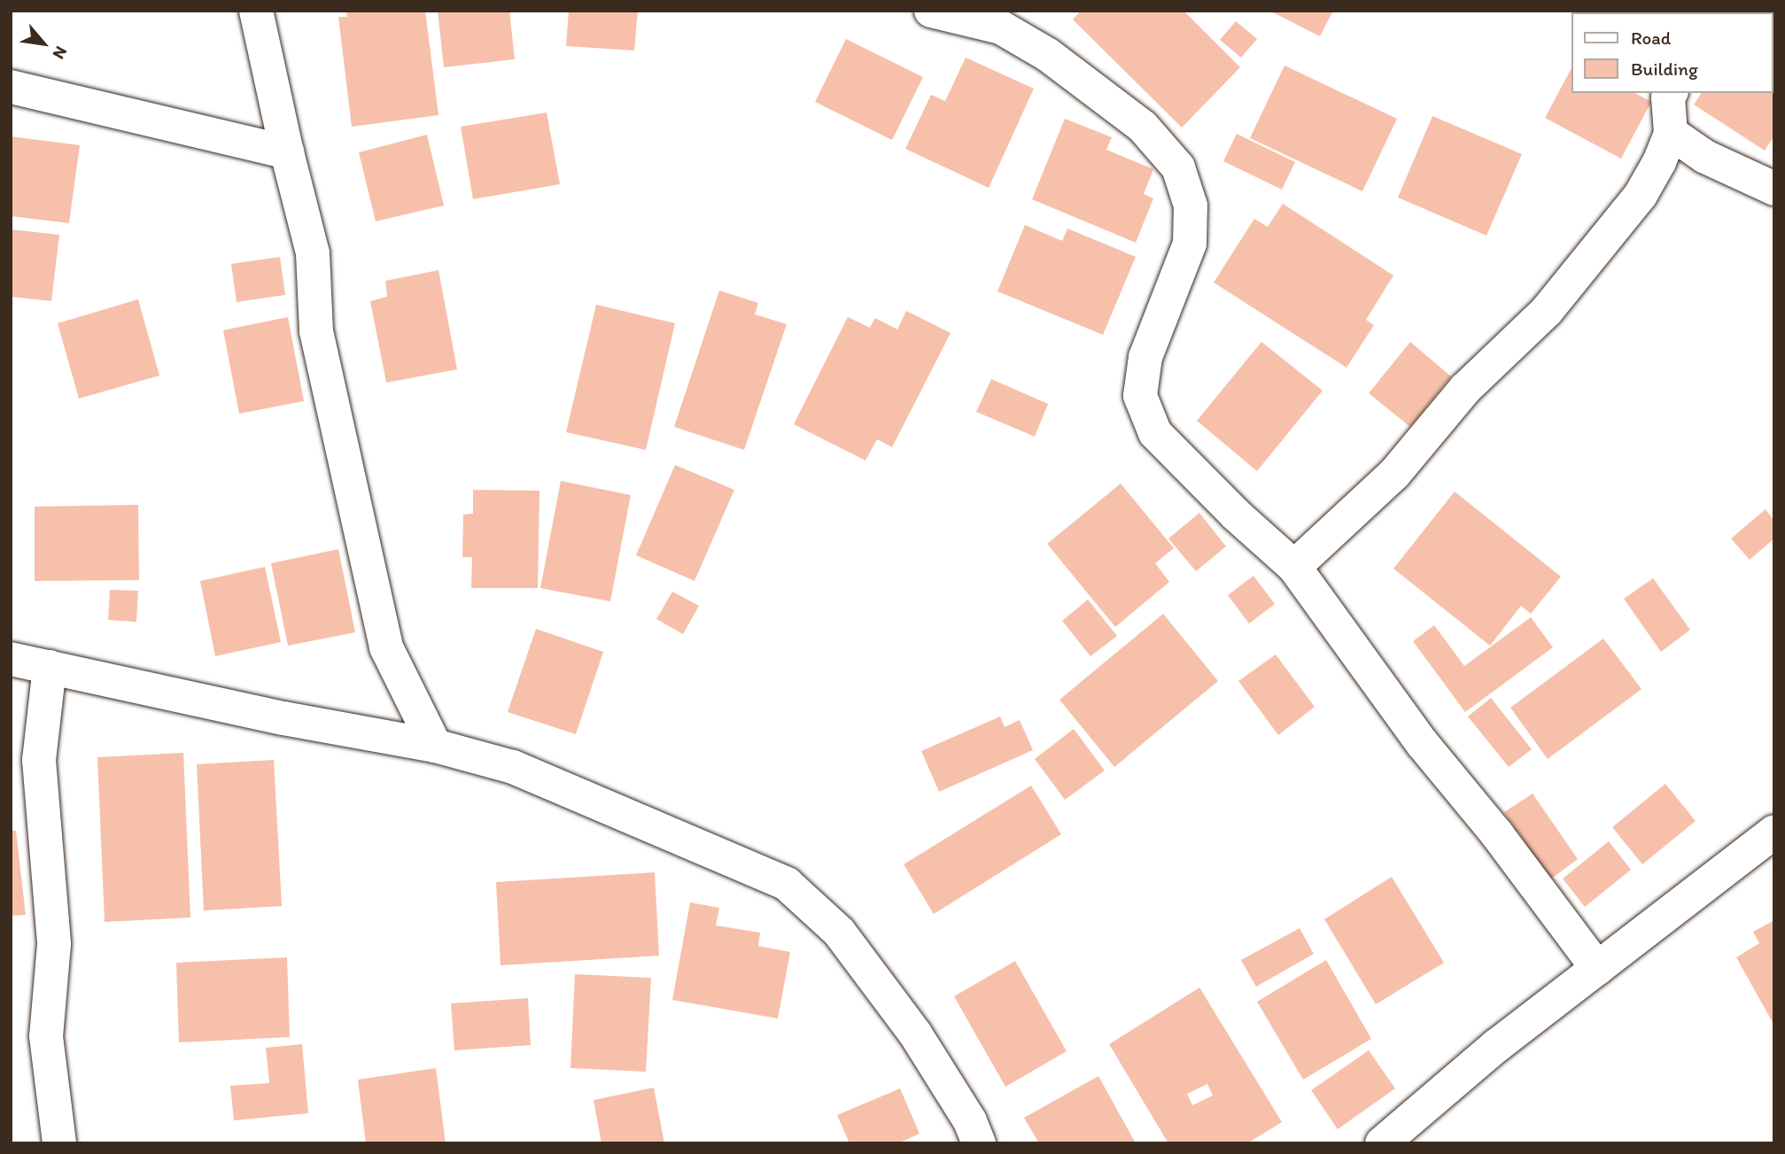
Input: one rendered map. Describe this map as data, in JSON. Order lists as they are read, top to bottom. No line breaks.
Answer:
{"legend":["Road","Building"],"north":"bottom right"}
